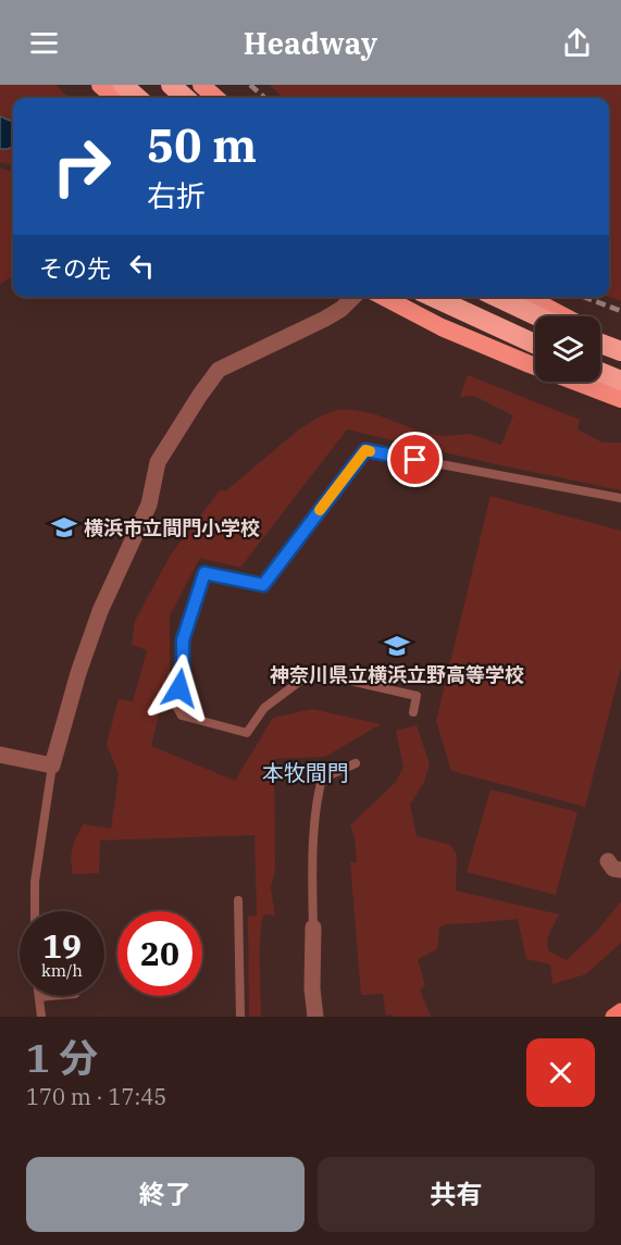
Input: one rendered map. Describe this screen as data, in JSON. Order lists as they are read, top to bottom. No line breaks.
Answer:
{"districts":["本牧間門"],"places":{"school or university":["横浜市立間門小学校","神奈川県立横浜立野高等学校"]},"page":{"header":"Headway","turn":["50 m","右折"],"then":"その先","speed":"19 km/h","limit":"20","heading":["1 分","170 m · 17:45"],"buttons":["終了","共有"]}}
